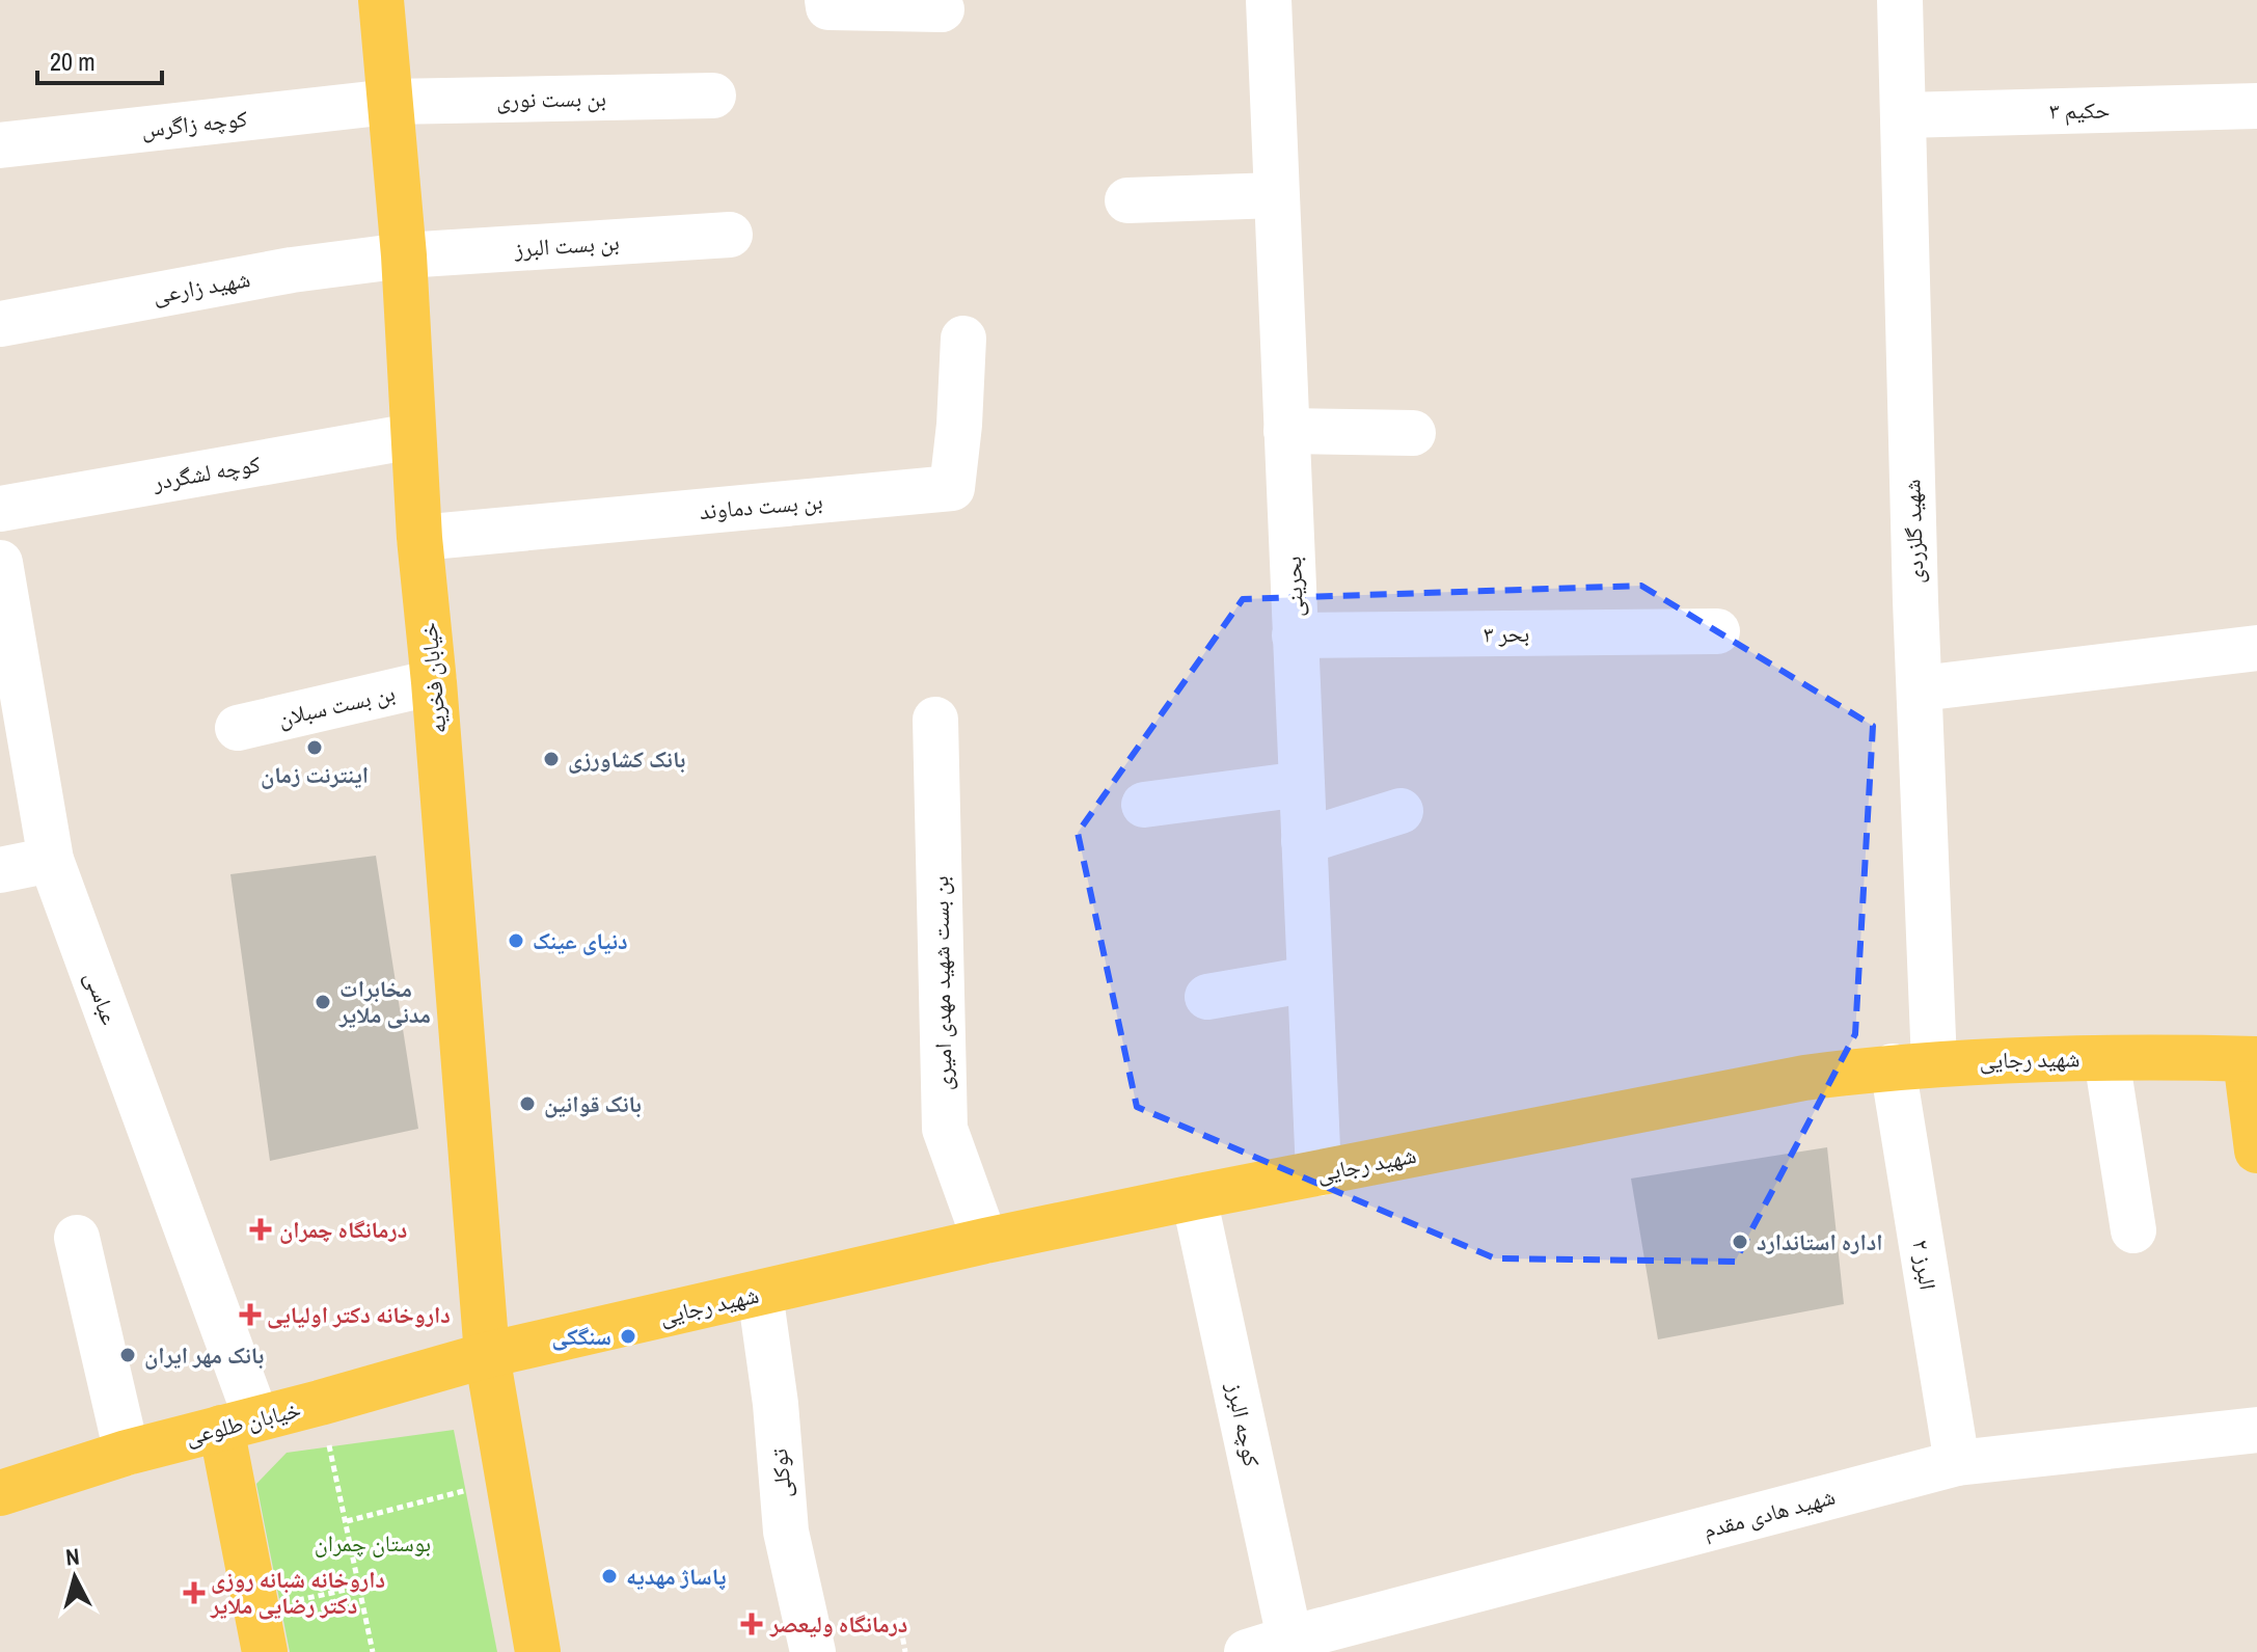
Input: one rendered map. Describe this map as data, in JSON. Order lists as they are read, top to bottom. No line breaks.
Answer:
{"streets":{"main road":["خیابان فخریه","شهید رجایی","خیابان طلوعی"],"street":["بن بست نوری","حکیم ۳","کوچه زاگرس","بن بست البرز","شهید زارعی","کوچه لشگردر","بن بست دماوند","شهید گلزردی","بحرینی","بحر ۳","بن بست سبلان","بن بست شهید مهدی امیری","عباسی","البرز ۲","کوچه البرز","توکلی","شهید هادی مقدم"]},"crossings":[["بن بست نوری","کوچه زاگرس"],["بن بست نوری","خیابان فخریه"],["حکیم ۳","شهید گلزردی"],["کوچه زاگرس","خیابان فخریه"],["بن بست البرز","شهید زارعی"],["بن بست البرز","خیابان فخریه"],["شهید زارعی","خیابان فخریه"],["کوچه لشگردر","خیابان فخریه"],["بن بست دماوند","خیابان فخریه"],["شهید گلزردی","شهید رجایی"],["شهید گلزردی","البرز ۲"],["بحرینی","بحر ۳"],["بحرینی","شهید رجایی"],["خیابان فخریه","بن بست سبلان"],["خیابان فخریه","شهید رجایی"],["خیابان فخریه","خیابان طلوعی"],["بن بست شهید مهدی امیری","شهید رجایی"],["عباسی","خیابان طلوعی"],["شهید رجایی","البرز ۲"],["شهید رجایی","خیابان طلوعی"],["شهید رجایی","کوچه البرز"],["شهید رجایی","توکلی"],["البرز ۲","شهید هادی مقدم"],["کوچه البرز","شهید هادی مقدم"]],"parks":["بوستان چمران"],"places":{"other":["اینترنت زمان","بانک کشاورزی","دنیای عینک","مخابرات مدنی ملایر","بانک قوانین","اداره استاندارد","سنگکی","بانک مهر ایران","پاساژ مهدیه"],"health":["درمانگاه چمران","داروخانه دکتر اولیایی","داروخانه شبانه روزی دکتر رضایی ملایر","درمانگاه ولیعصر"]},"scale_bar":"20 m","north":"top"}
